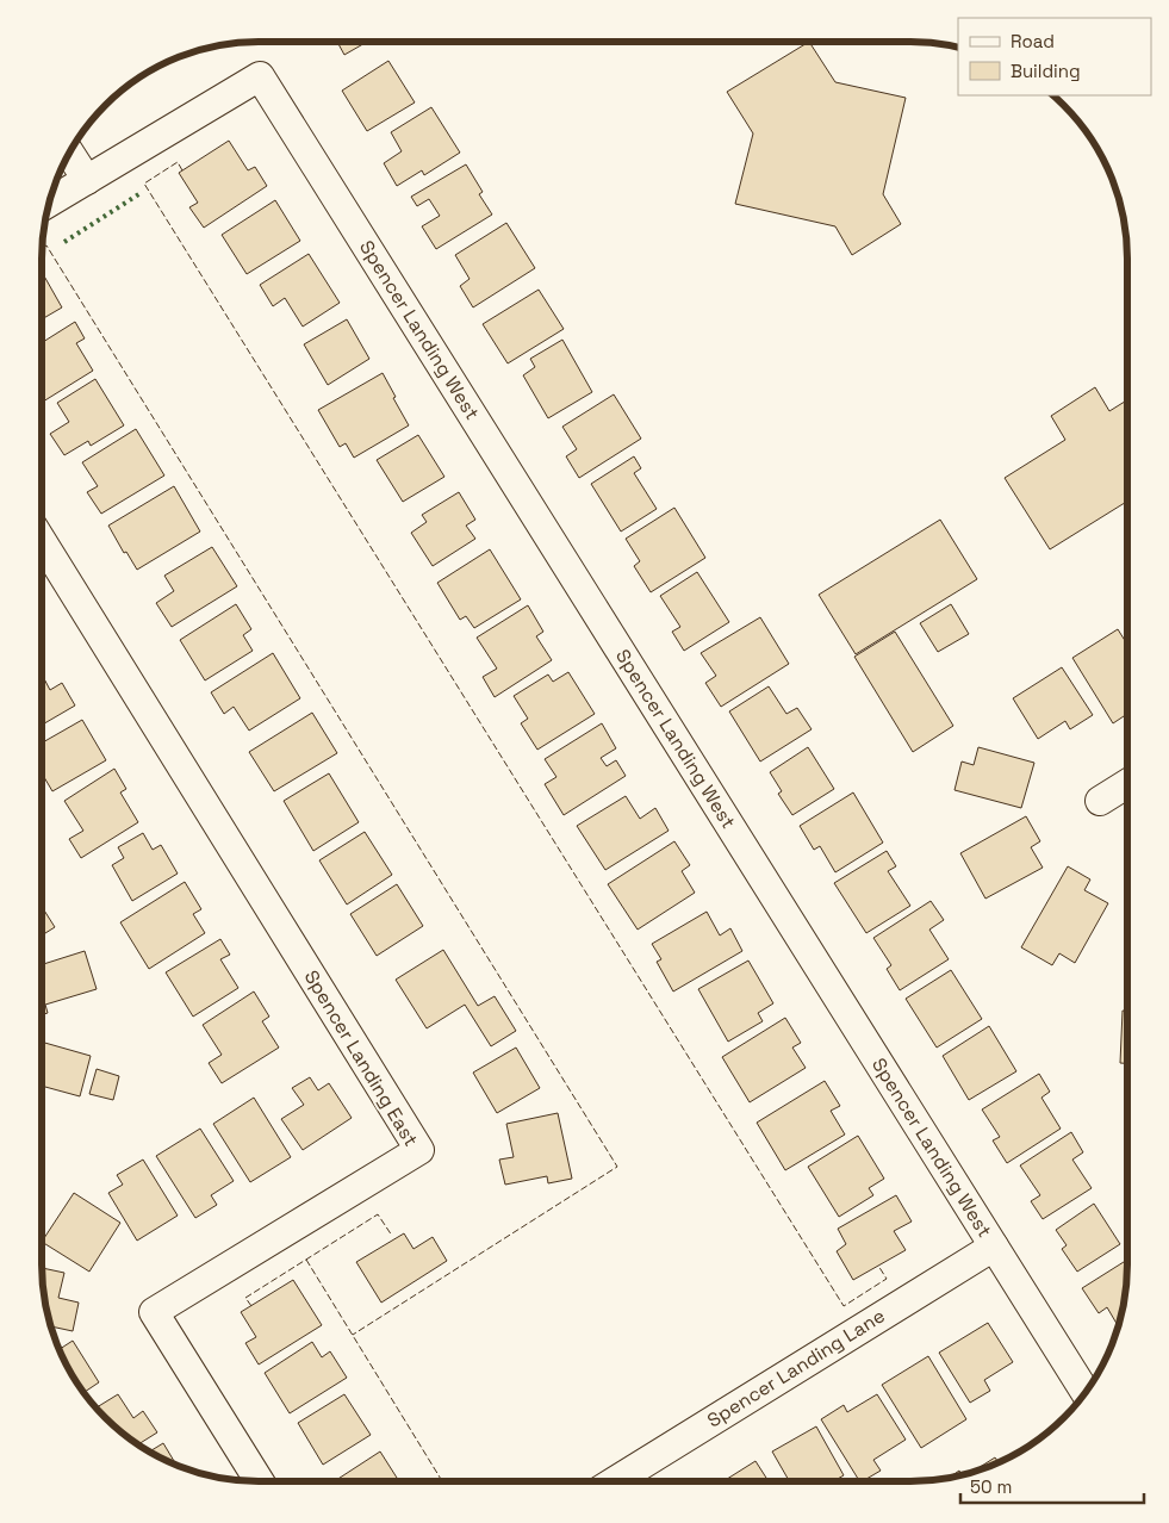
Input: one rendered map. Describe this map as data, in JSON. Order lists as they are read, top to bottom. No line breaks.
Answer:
{"streets":{"street":["Spencer Landing West","Spencer Landing East","Spencer Landing Lane"]},"crossings":[["Spencer Landing West","Spencer Landing Lane"]],"legend":["Road","Building"],"scale_bar":"50 m"}
